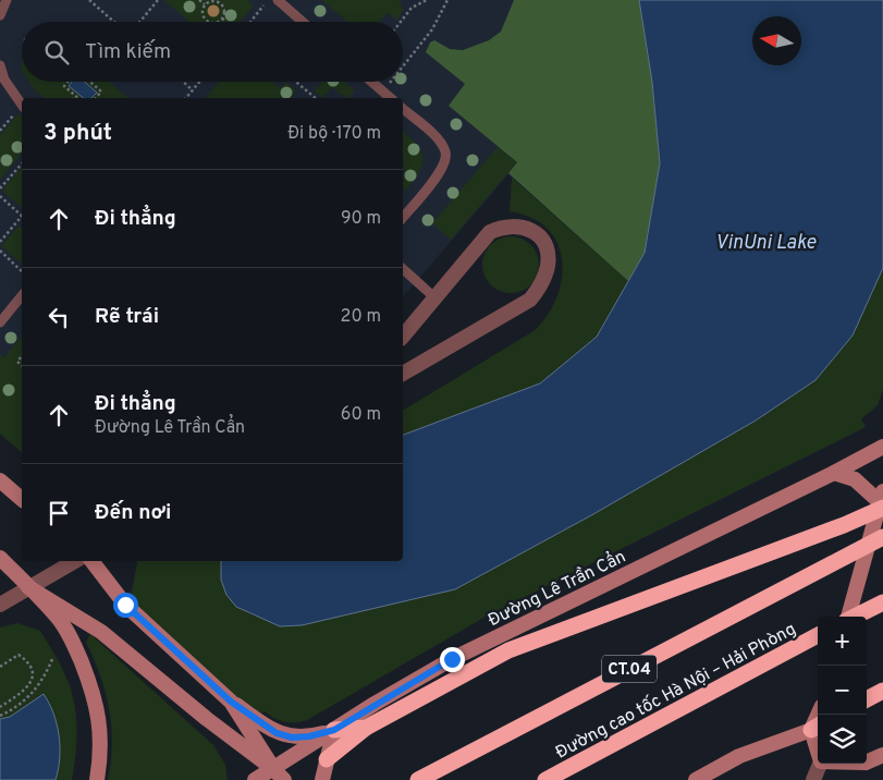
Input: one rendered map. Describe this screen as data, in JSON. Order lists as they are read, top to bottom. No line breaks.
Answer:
{"streets":{"highway":["CT.04","Đường cao tốc Hà Nội – Hải Phòng"],"main road":["Đường Lê Trần Cẩn"]},"water":["VinUni Lake"],"north":"left","page":{"search":"Tìm kiếm","heading":["3 phút","Đi bộ · 170 m"],"list":[["Đi thẳng","90 m"],["Rẽ trái","20 m"],["Đi thẳng","Đường Lê Trần Cẩn","60 m"],"Đến nơi"],"map_buttons":["+","−"]}}
